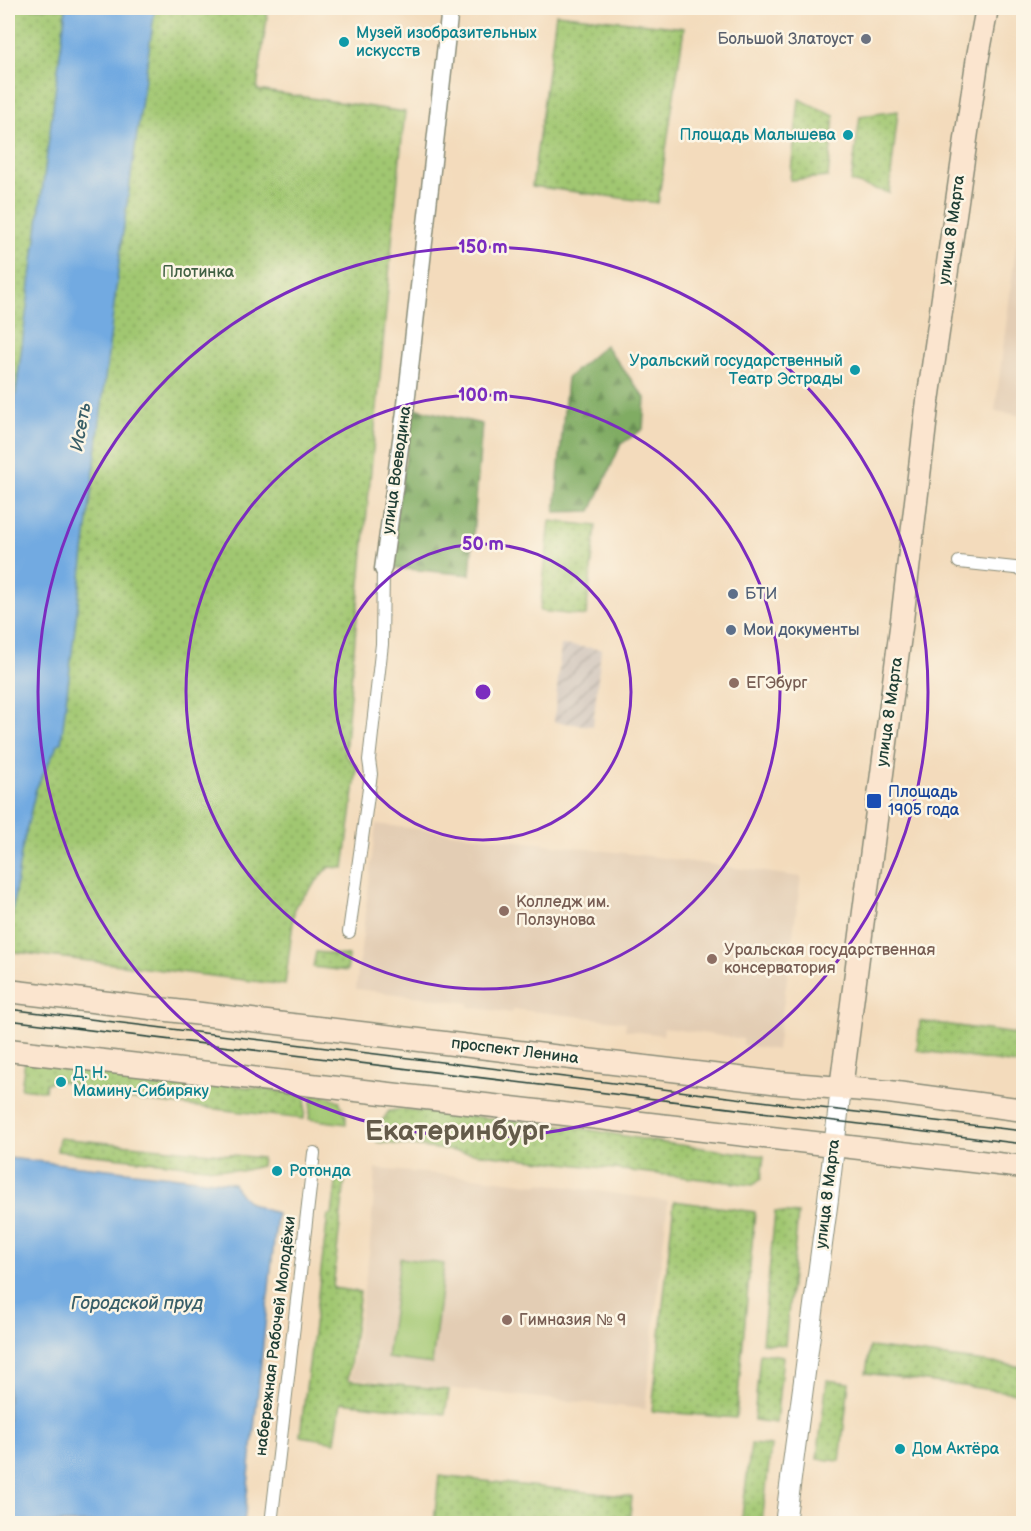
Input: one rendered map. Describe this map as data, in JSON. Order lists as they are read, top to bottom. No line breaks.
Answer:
{"streets":{"main road":["улица 8 Марта","проспект Ленина"],"street":["улица Воеводина","набережная Рабочей Молодёжи"]},"crossings":[["улица 8 Марта","проспект Ленина"]],"districts":["Екатеринбург"],"water":["Исеть","Городской пруд"],"parks":["Плотинка"],"places":{"other":["Большой Златоуст","Музей изобразительных искусств","Площадь Малышева","Уральский государственный Театр Эстрады","БТИ","Мои документы","ЕГЭбург","Колледж им. Ползунова","Уральская государственная консерватория","Д. Н. Мамину-Сибиряку","Ротонда","Гимназия № 9","Дом Актёра"],"transit":["Площадь 1905 года"]},"rings":["150 m","100 m","50 m"]}
